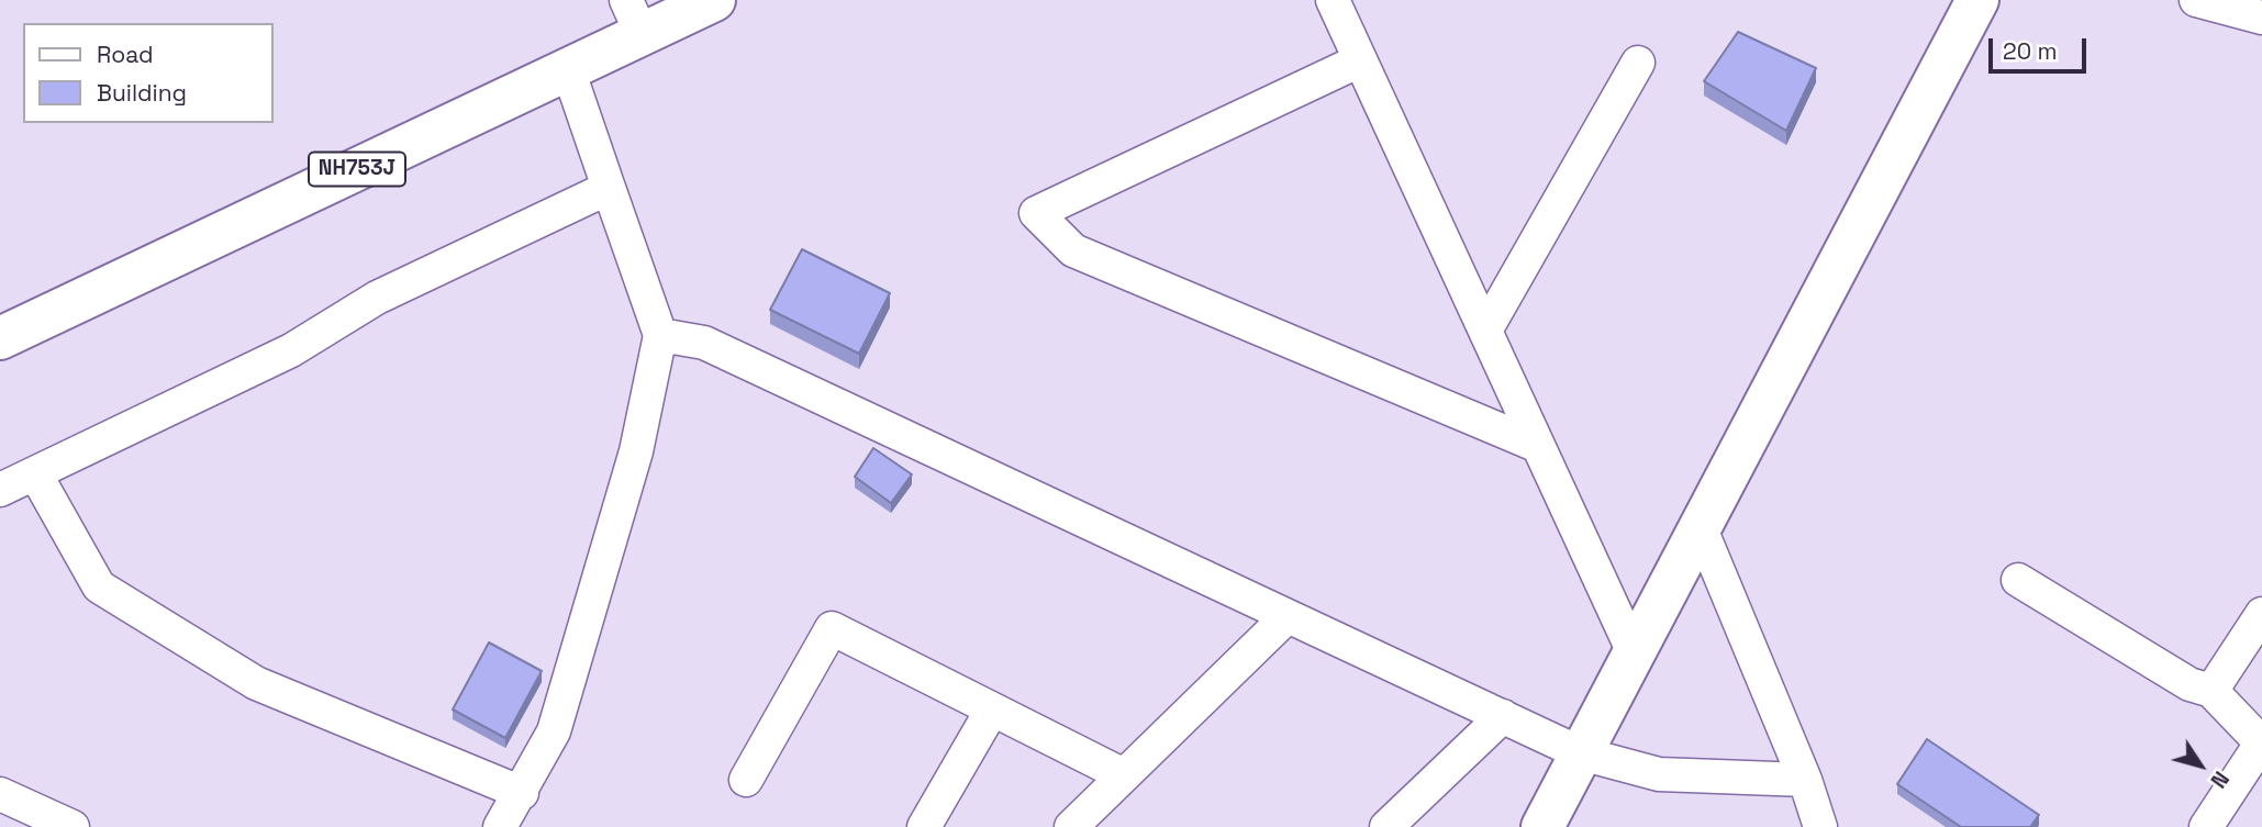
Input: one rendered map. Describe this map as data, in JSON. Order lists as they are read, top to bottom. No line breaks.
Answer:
{"streets":{"main road":["NH753J"]},"legend":["Road","Building"],"scale_bar":"20 m","north":"bottom right"}
